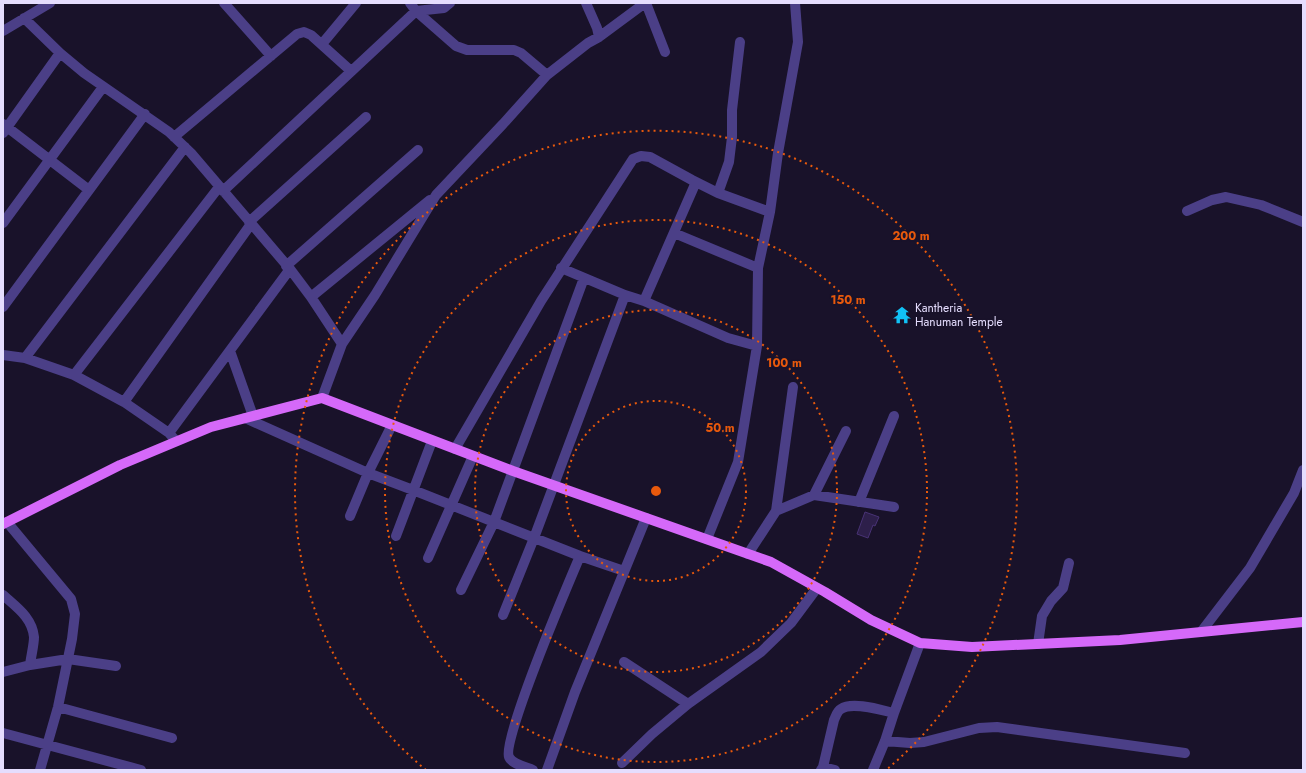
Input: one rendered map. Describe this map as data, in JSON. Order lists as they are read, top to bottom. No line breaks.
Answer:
{"places":{"temple":["Kantheria Hanuman Temple"]},"rings":["200 m","150 m","100 m","50 m"]}
